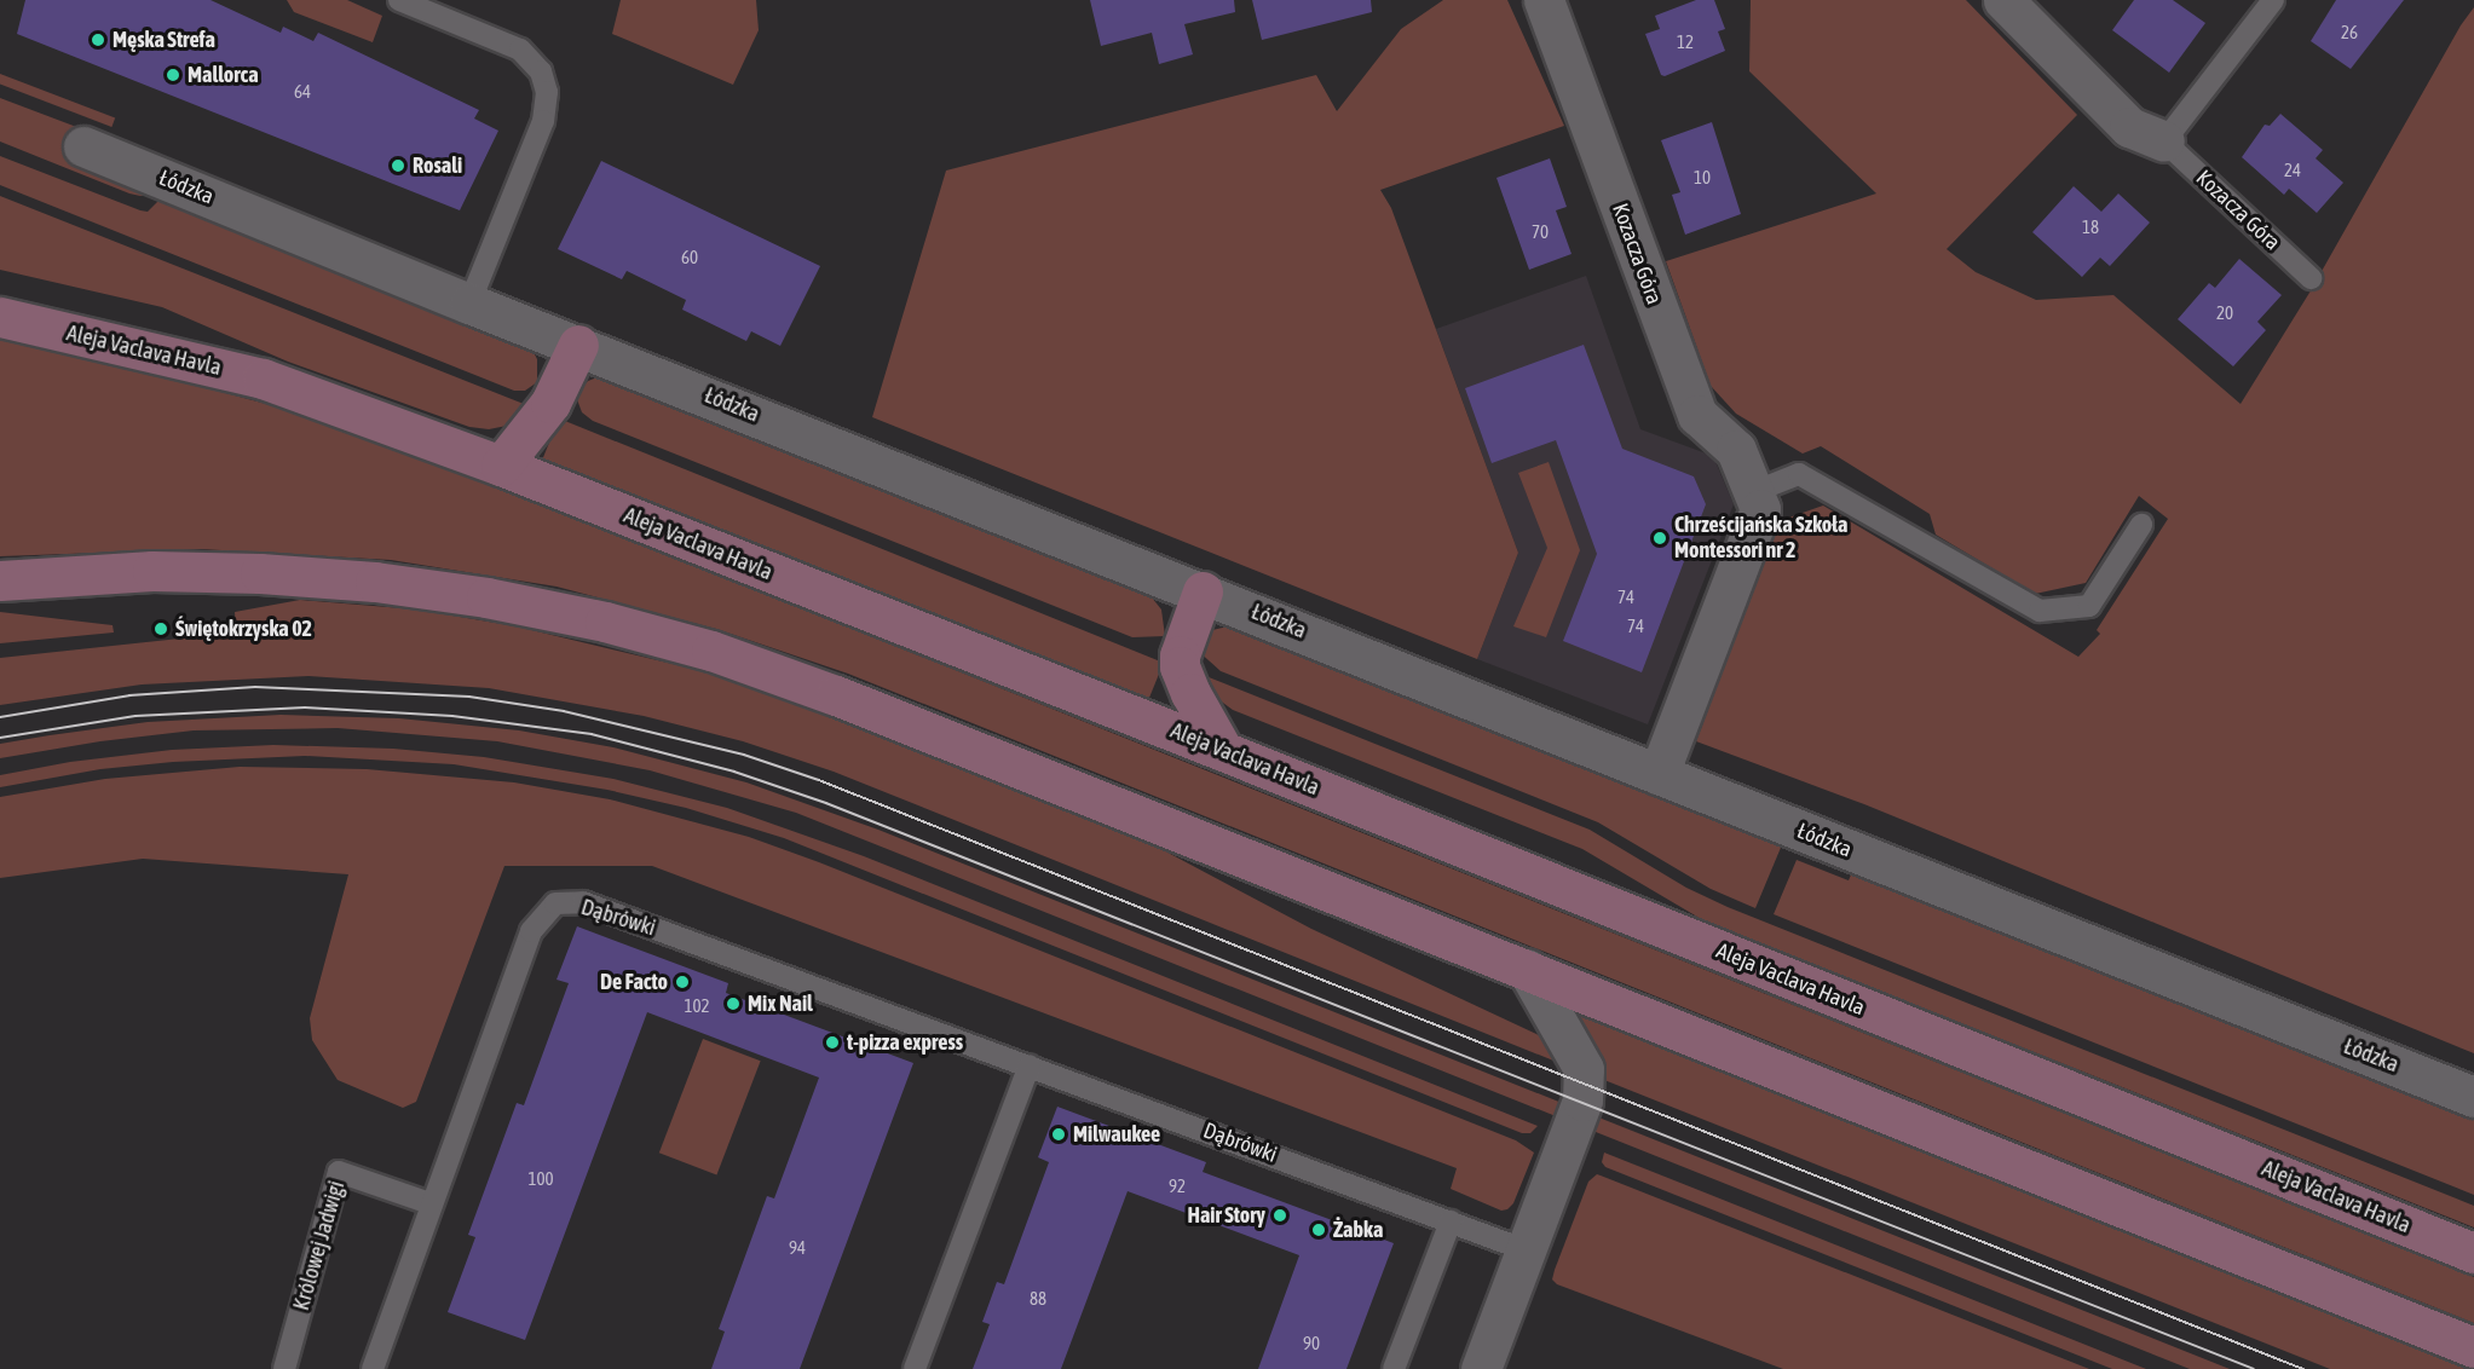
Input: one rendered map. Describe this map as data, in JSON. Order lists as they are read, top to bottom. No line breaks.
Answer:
{"streets":{"main road":["Aleja Vaclava Havla"],"street":["Łódzka","Kozacza Góra"],"lane":["Dąbrówki","Królowej Jadwigi"]},"crossings":[["Łódzka","Kozacza Góra"],["Dąbrówki","Królowej Jadwigi"]],"places":["Męska Strefa","Mallorca","Rosali","Chrześcijańska Szkoła Montessori nr 2","Świętokrzyska 02","De Facto","Mix Nail","t-pizza express","Milwaukee","Hair Story","Żabka"],"house_numbers":["26","12","64","24","10","18","70","60","20","74","74","102","100","92","94","88","90"]}
